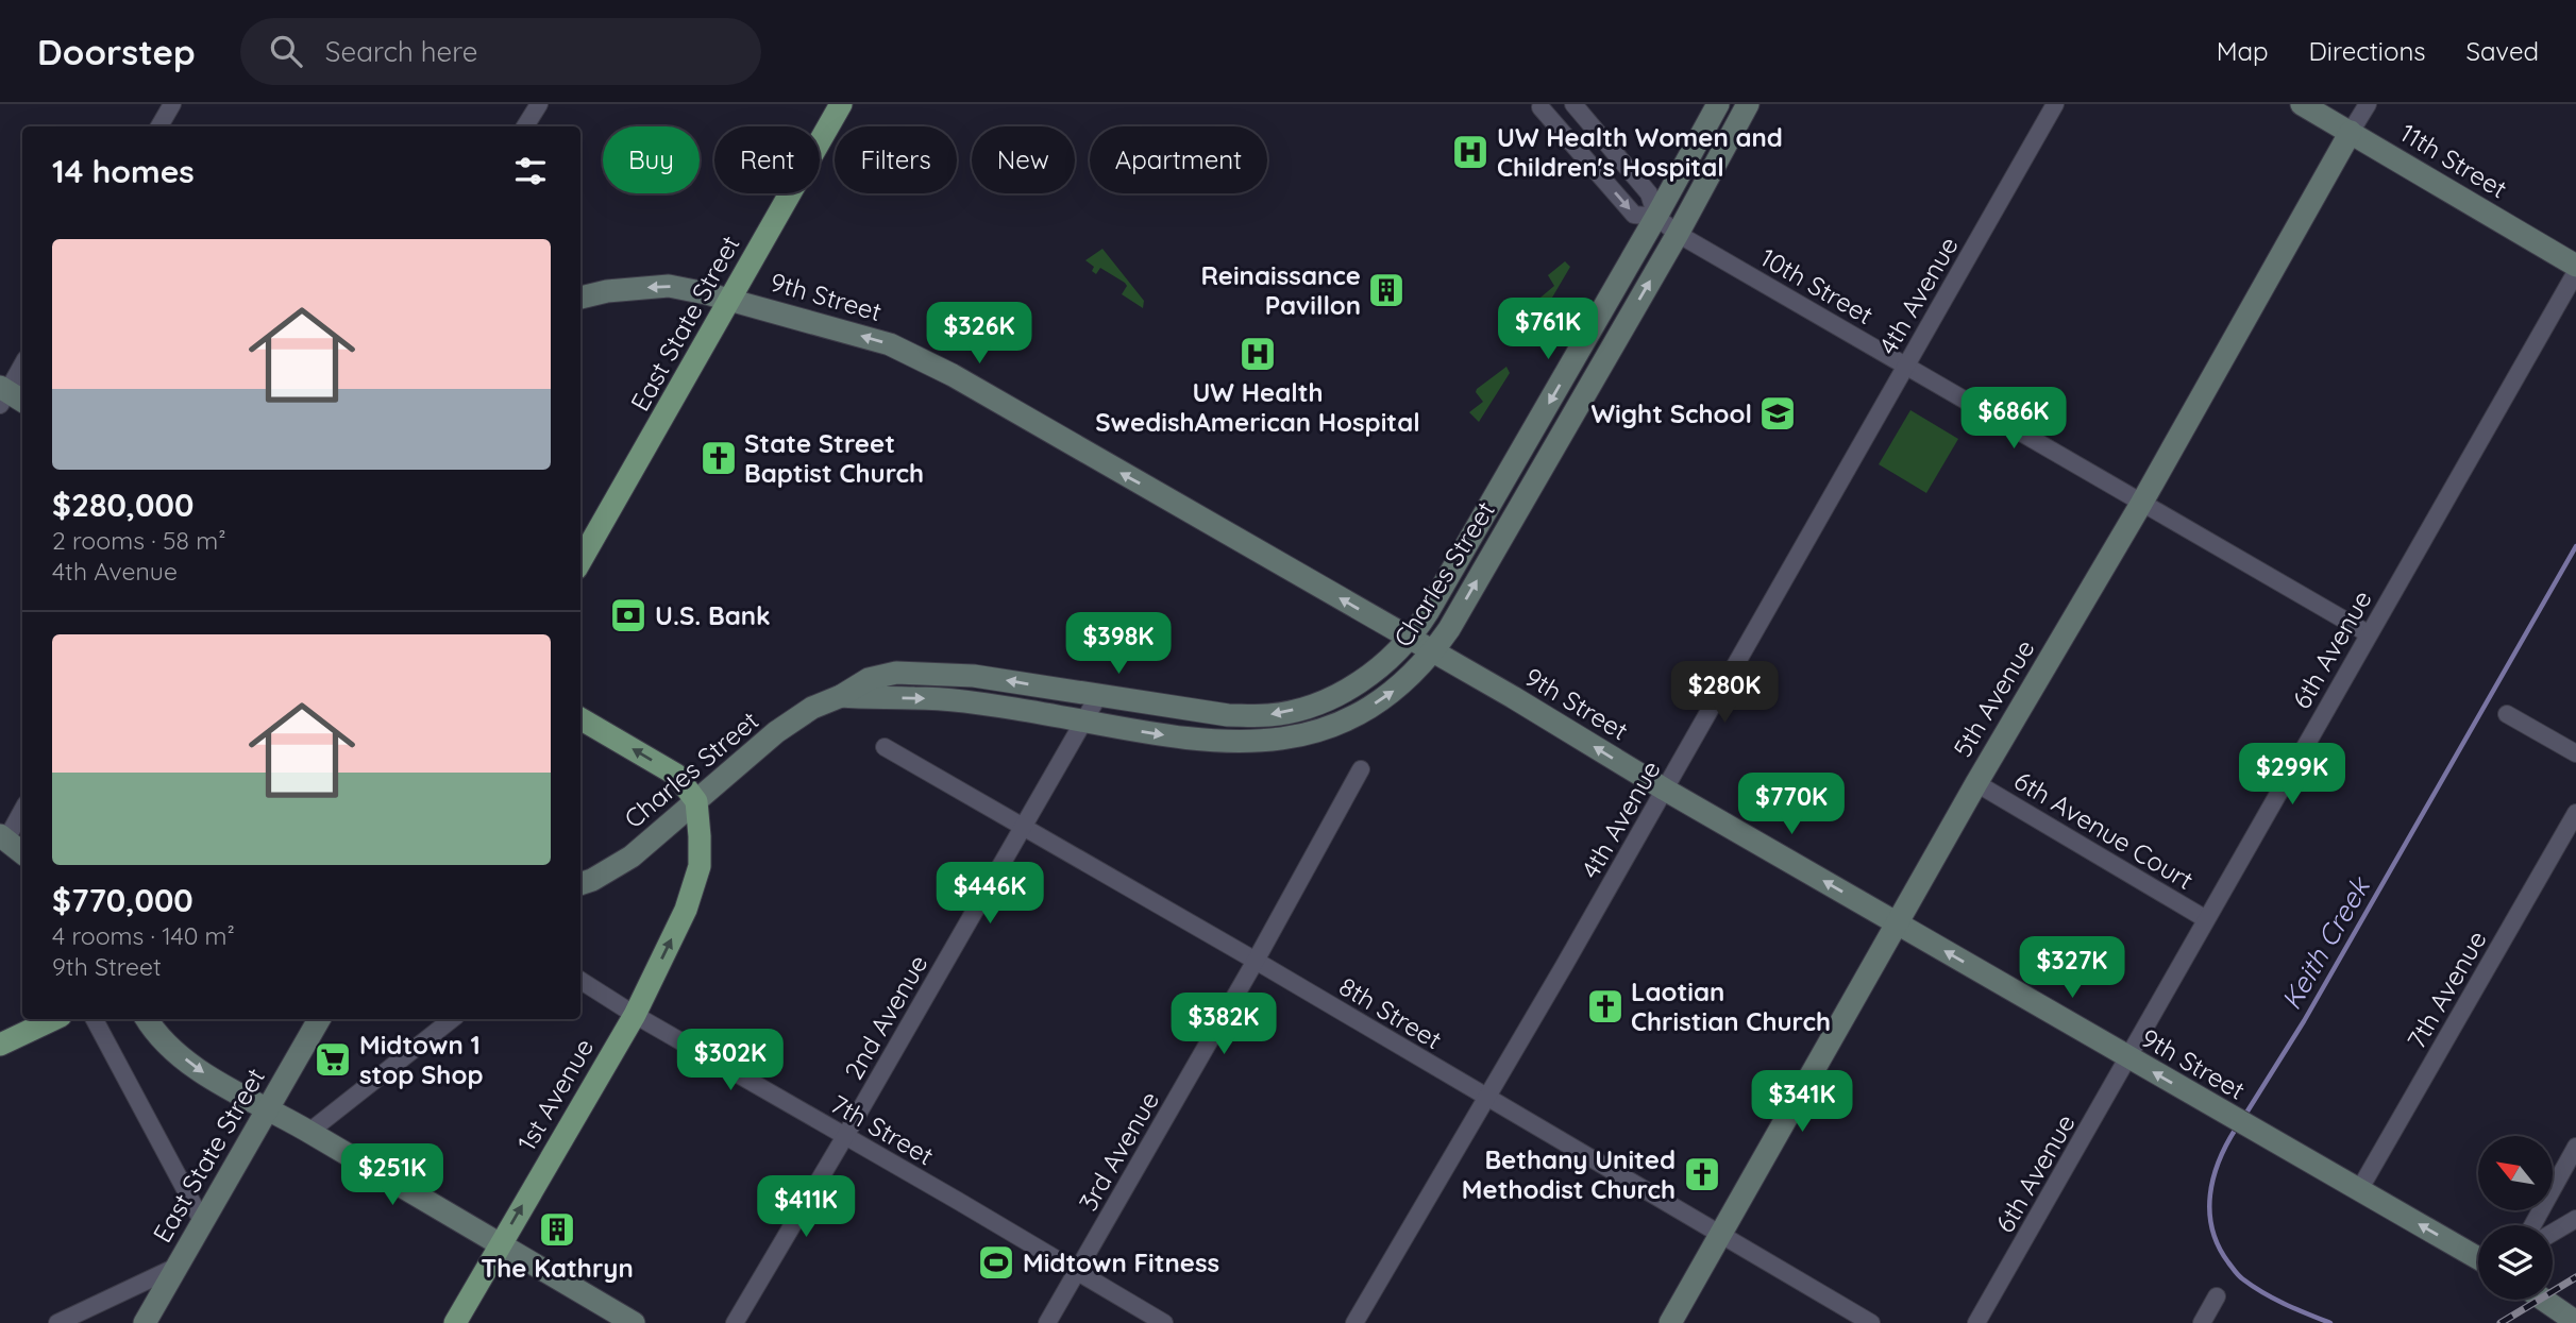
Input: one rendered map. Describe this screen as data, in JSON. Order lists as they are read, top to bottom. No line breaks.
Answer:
{"streets":{"main road":["11th Street","9th Street","East State Street","Charles Street","5th Avenue","1st Avenue"],"street":["10th Street","4th Avenue","6th Avenue","6th Avenue Court","7th Avenue","8th Street","2nd Avenue","7th Street","3rd Avenue"]},"crossings":[["11th Street","5th Avenue"],["10th Street","4th Avenue"],["10th Street","Charles Street"],["10th Street","6th Avenue"],["10th Street","5th Avenue"],["4th Avenue","9th Street"],["4th Avenue","8th Street"],["9th Street","East State Street"],["9th Street","Charles Street"],["9th Street","6th Avenue"],["9th Street","5th Avenue"],["9th Street","7th Avenue"],["Charles Street","2nd Avenue"],["Charles Street","1st Avenue"],["6th Avenue","6th Avenue Court"],["5th Avenue","6th Avenue Court"],["5th Avenue","8th Street"],["8th Street","2nd Avenue"],["8th Street","3rd Avenue"],["2nd Avenue","7th Street"],["1st Avenue","7th Street"],["7th Street","3rd Avenue"]],"one_way":["9th Street","1st Avenue"],"water":["Keith Creek"],"places":{"hospital":["UW Health Women and Children's Hospital","UW Health SwedishAmerican Hospital"],"building":["Reinaissance Pavillon","The Kathryn"],"school or university":["Wight School"],"church":["State Street Baptist Church","Laotian Christian Church","Bethany United Methodist Church"],"bank":["U.S. Bank"],"supermarket":["Midtown 1 stop Shop"],"sports":["Midtown Fitness"]},"north":"top left","page":{"header":"Doorstep","search":"Search here","nav":["Map","Directions","Saved"],"chip":["Buy","Rent","Filters","New","Apartment"],"heading":"14 homes","list":[{"name":"$280,000","note":"2 rooms · 58 m² · 4th Avenue"},{"name":"$770,000","note":"4 rooms · 140 m² · 9th Street"}],"price":["$761K","$326K","$686K","$398K","$280K","$299K","$770K","$446K","$327K","$382K","$302K","$341K","$251K","$411K"]}}
